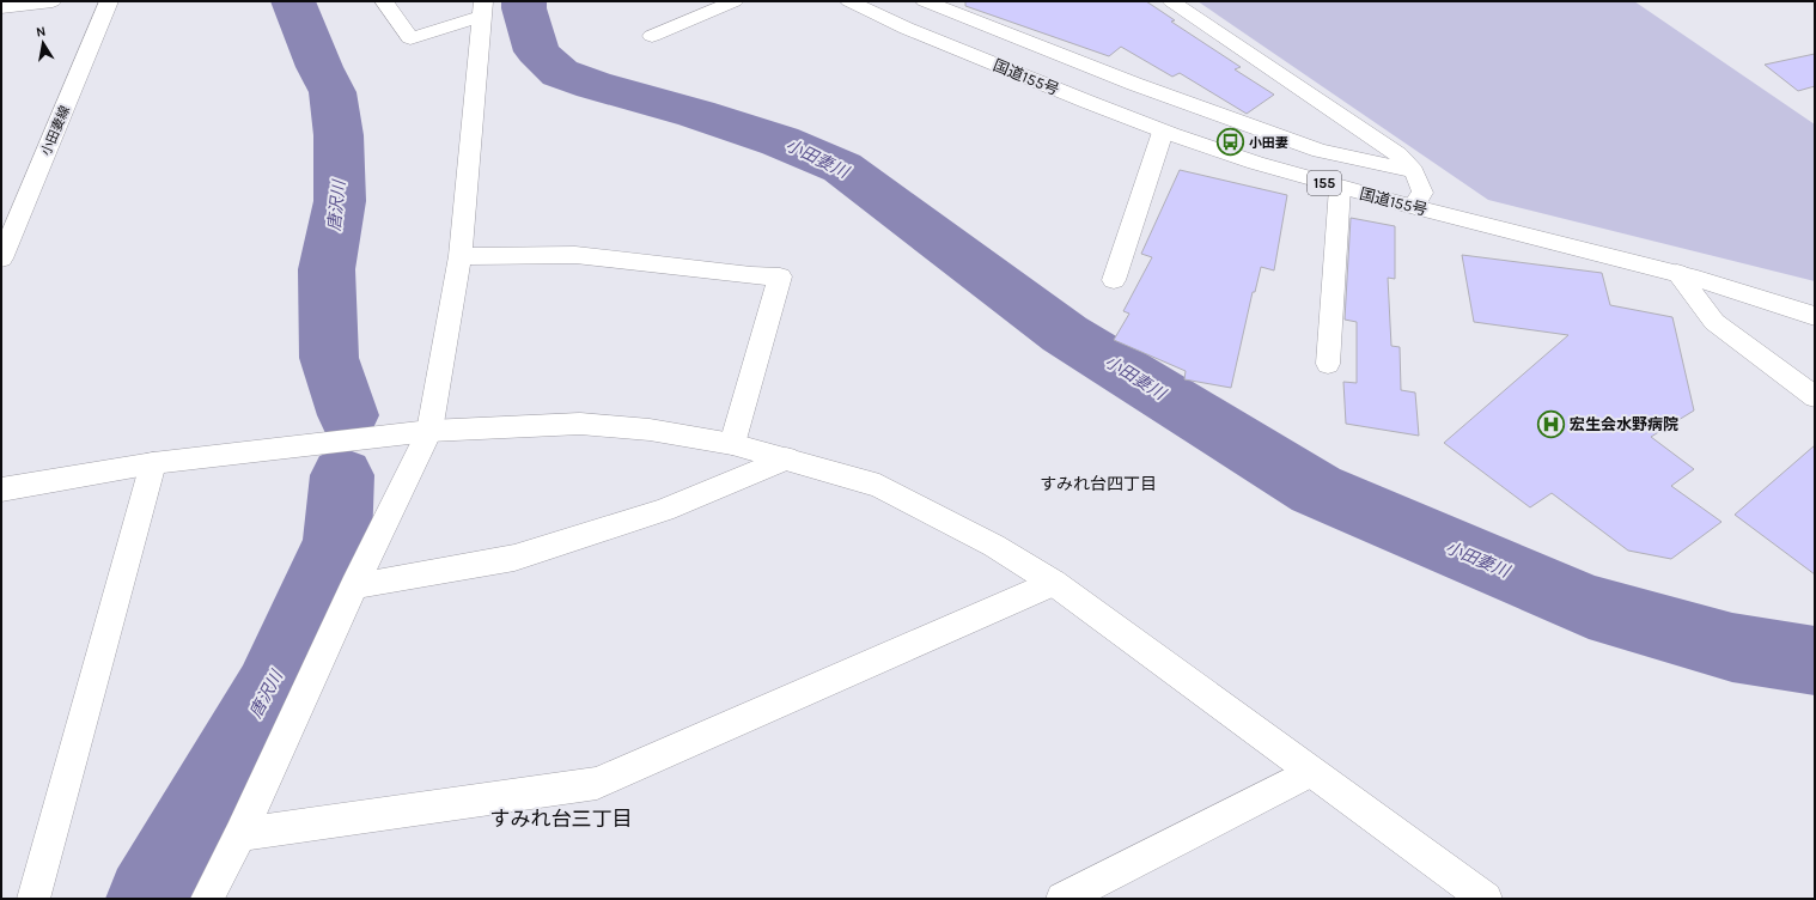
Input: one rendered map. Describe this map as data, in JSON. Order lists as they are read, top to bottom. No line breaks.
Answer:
{"streets":{"main road":["国道155号","小田妻線","155"]},"districts":["すみれ台四丁目","すみれ台三丁目"],"water":["小田妻川","唐沢川"],"places":{"bus stop":["小田妻"],"hospital":["宏生会水野病院"]},"north":"top"}
